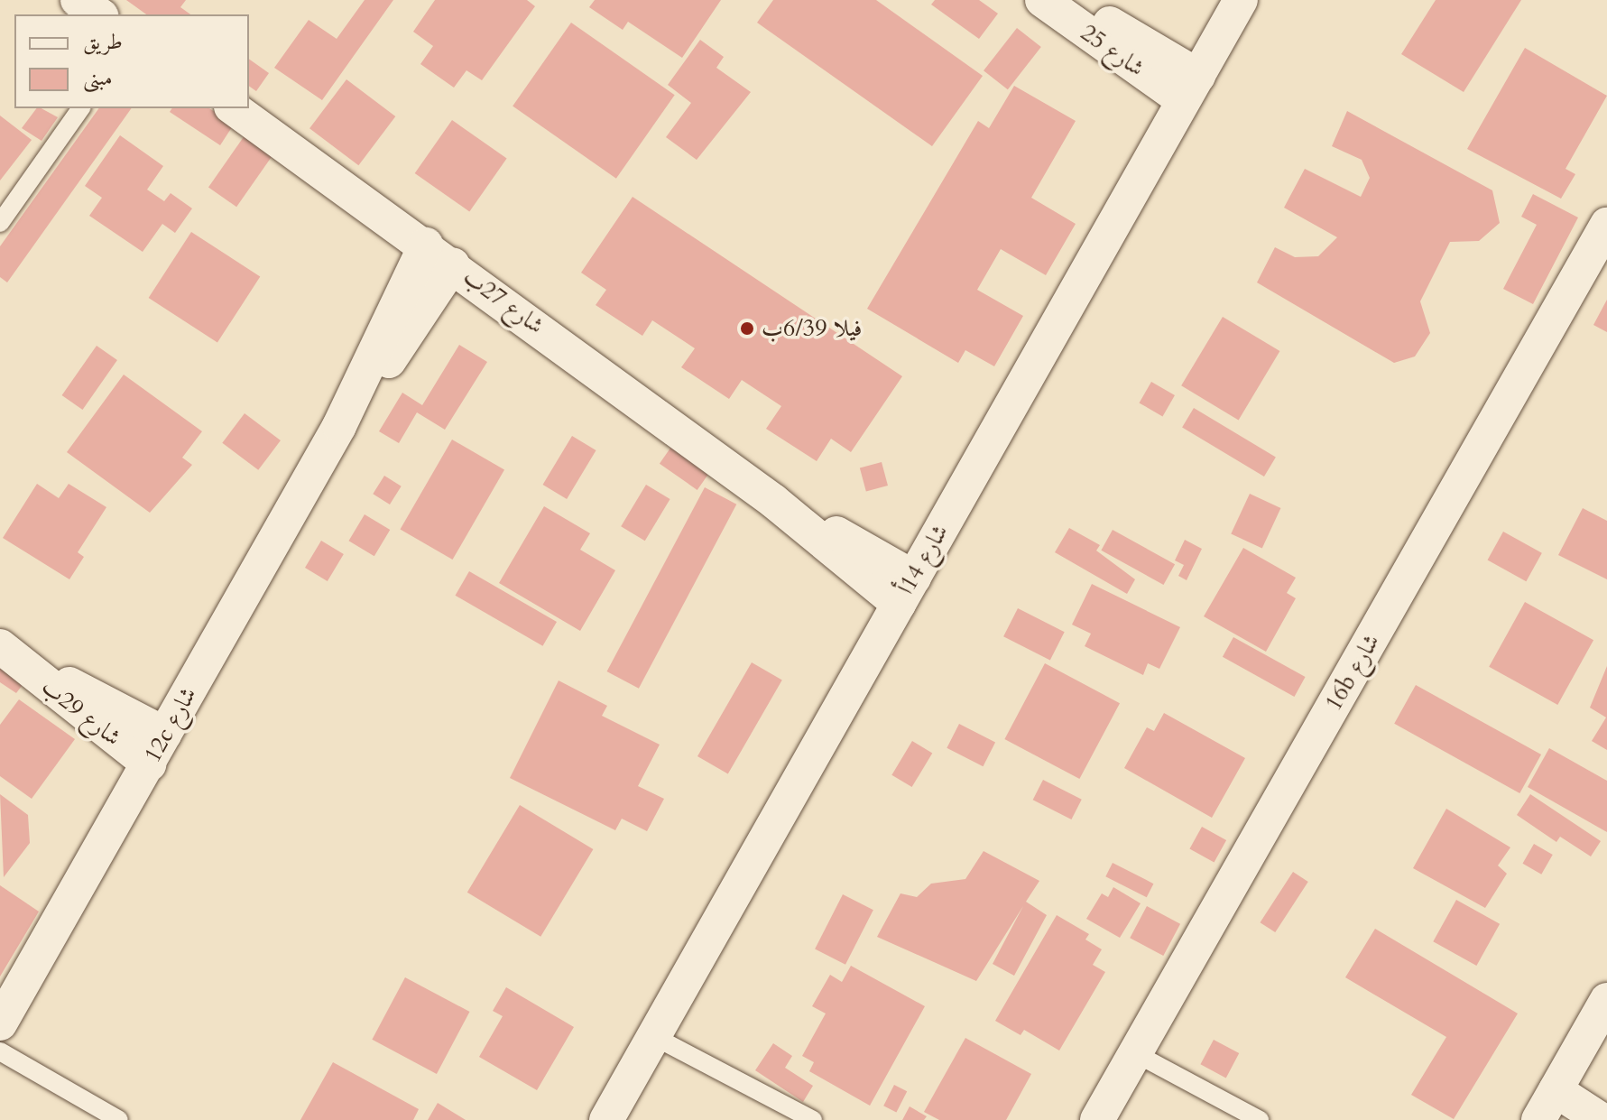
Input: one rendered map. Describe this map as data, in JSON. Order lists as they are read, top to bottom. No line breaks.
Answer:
{"streets":{"street":["شارع 25","شارع 27ب","شارع 14أ","16b شارع","شارع 29ب","12c شارع"]},"crossings":[["شارع 25","شارع 14أ"],["شارع 27ب","شارع 14أ"],["شارع 27ب","12c شارع"],["شارع 29ب","12c شارع"]],"places":["فيلا 6/39ب"],"legend":["طريق","مبنى"]}
